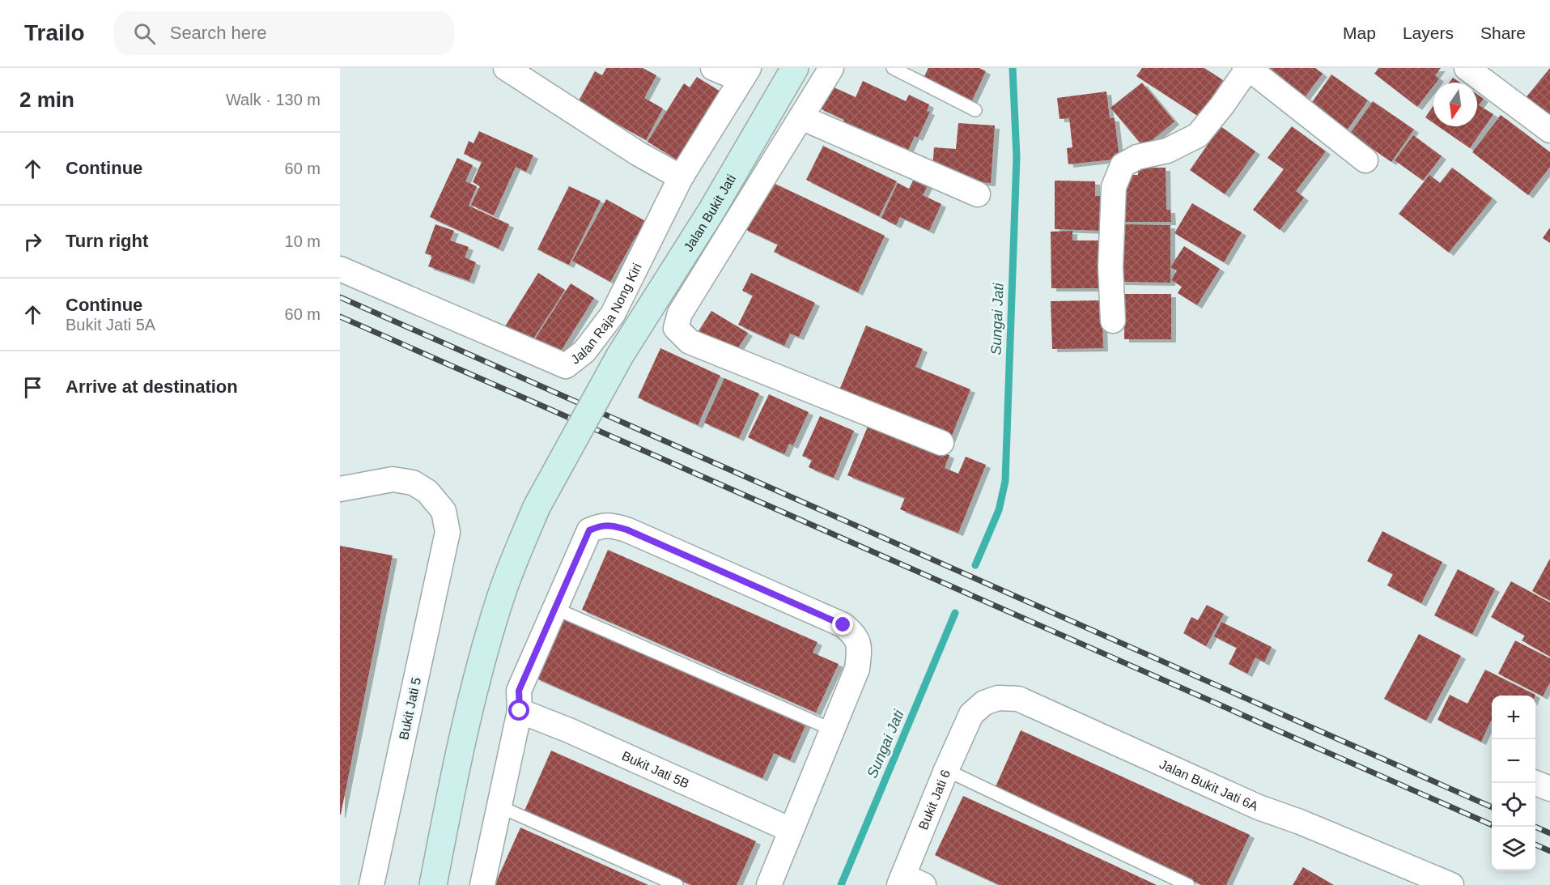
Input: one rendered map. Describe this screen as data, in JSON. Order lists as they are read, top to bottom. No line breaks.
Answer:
{"streets":{"street":["Jalan Bukit Jati","Jalan Raja Nong Kiri","Bukit Jati 5","Bukit Jati 5B","Jalan Bukit Jati 6A","Bukit Jati 6"]},"crossings":[["Jalan Bukit Jati 6A","Bukit Jati 6"]],"water":["Sungai Jati"],"north":"bottom","page":{"header":"Trailo","search":"Search here","nav":["Map","Layers","Share"],"heading":["2 min","Walk · 130 m"],"list":[["Continue","60 m"],["Turn right","10 m"],["Continue","Bukit Jati 5A","60 m"],"Arrive at destination"],"map_buttons":["+","−"]}}
